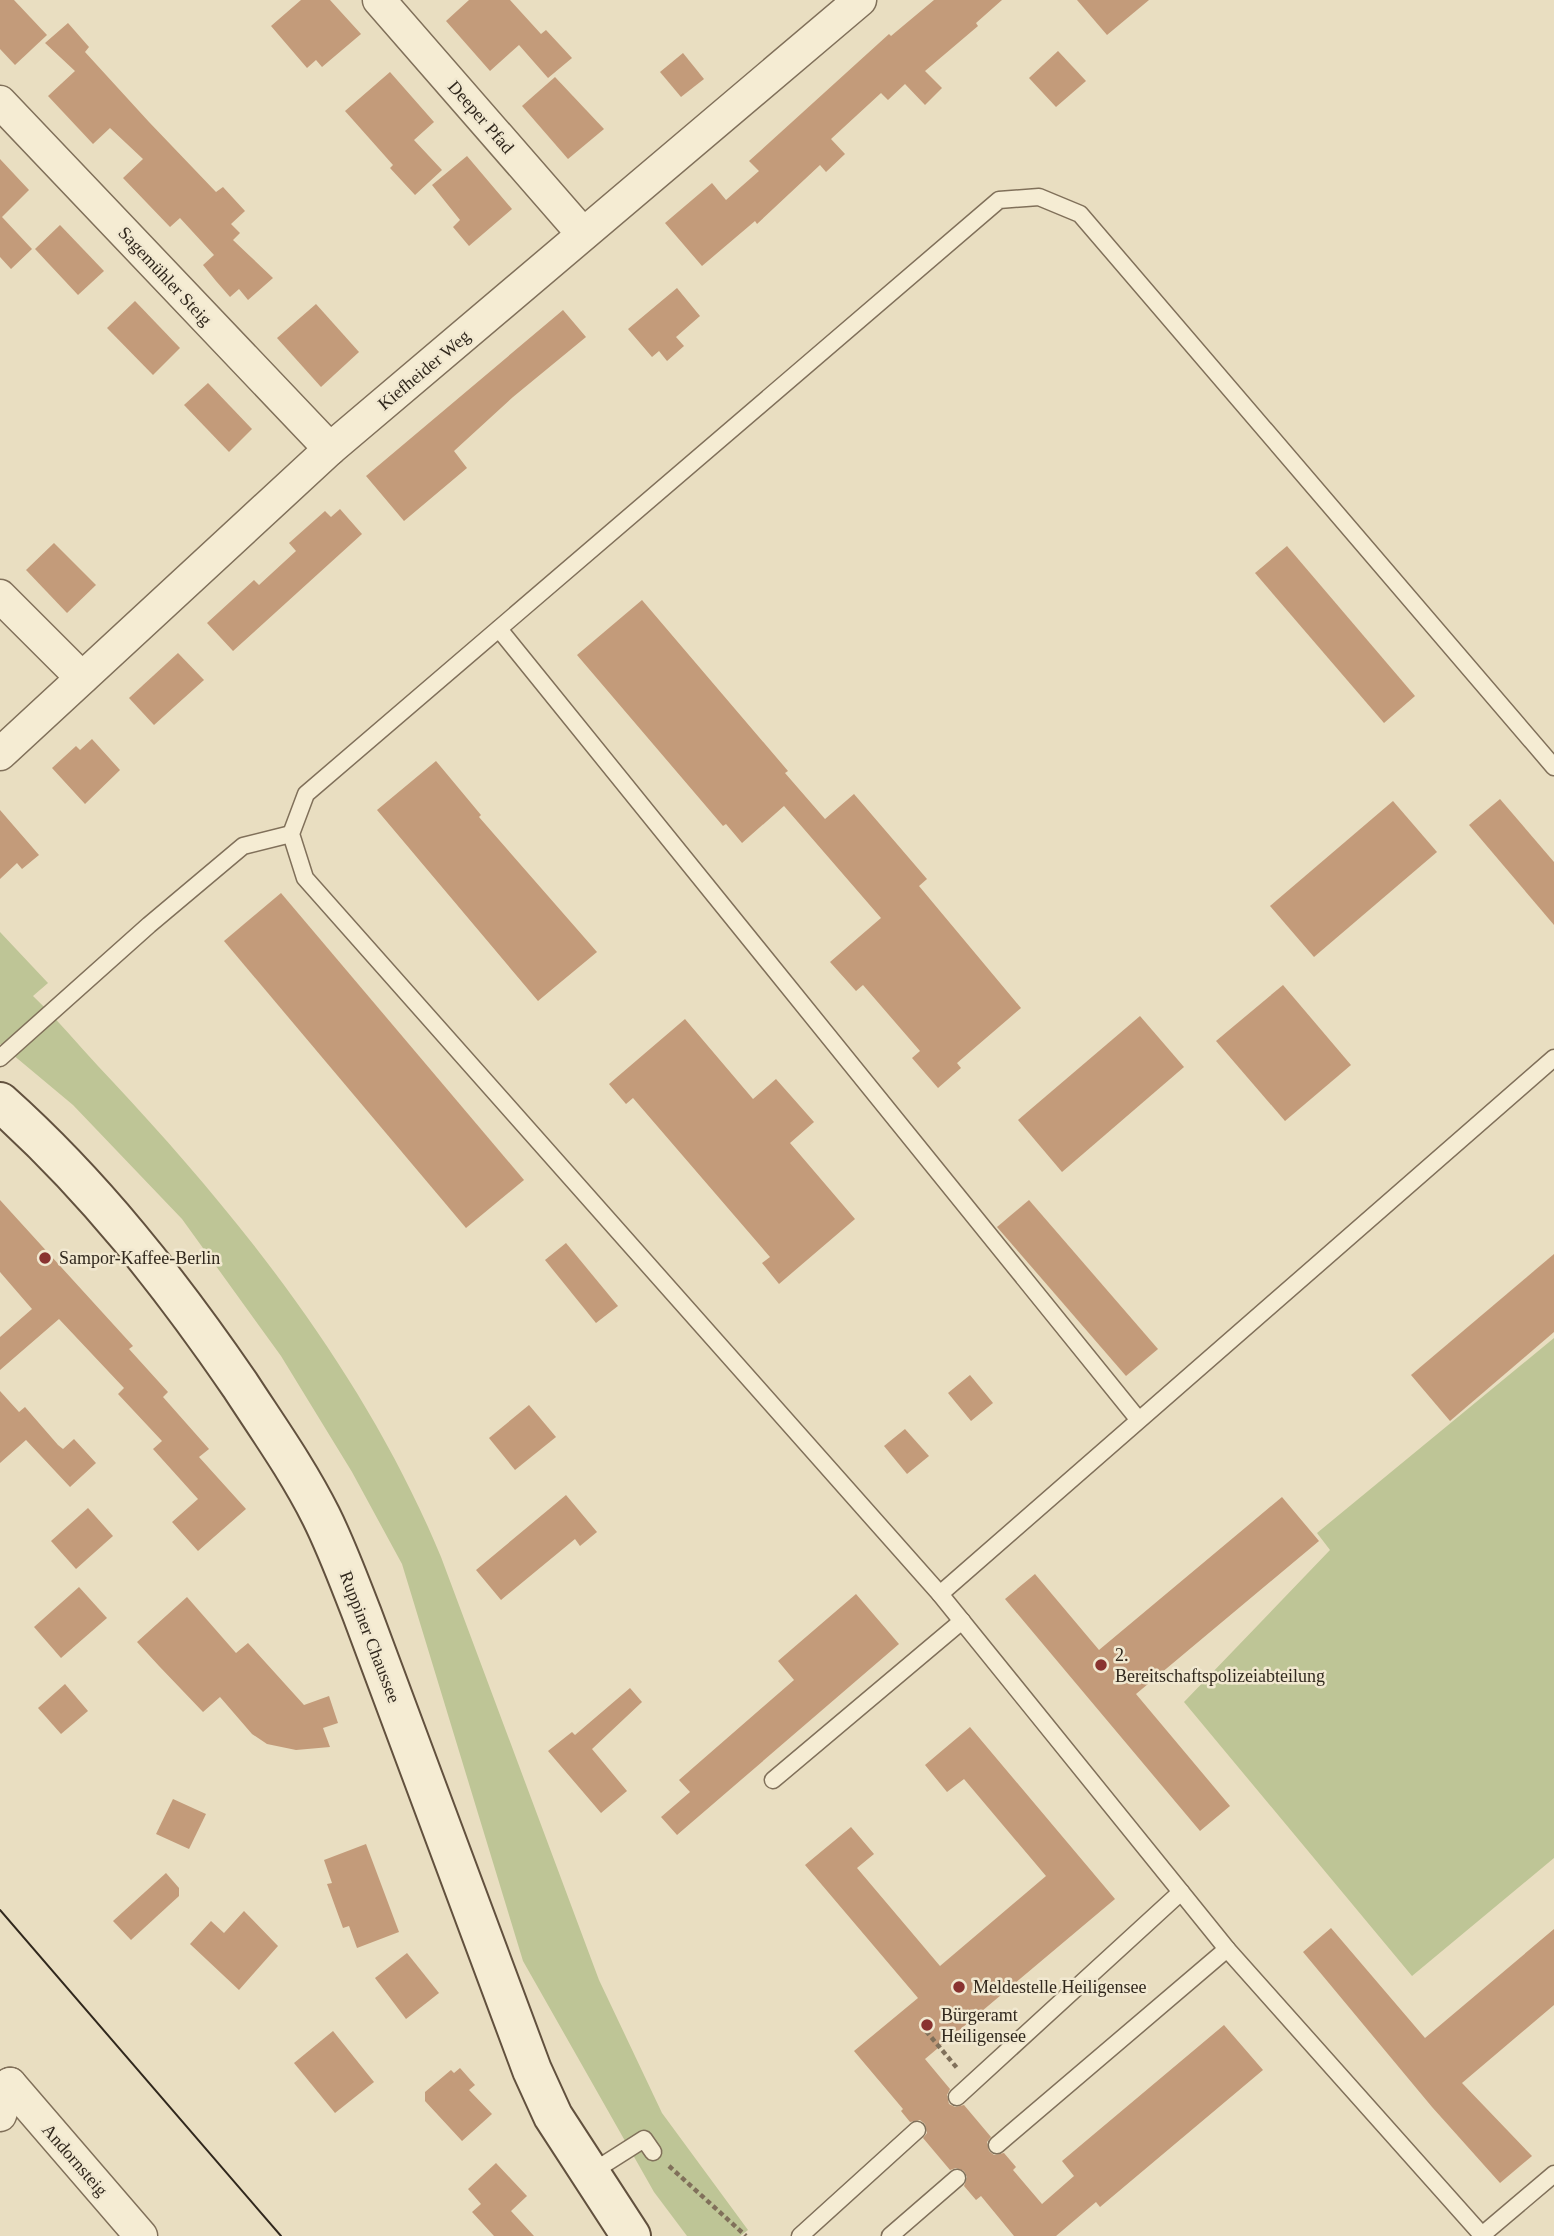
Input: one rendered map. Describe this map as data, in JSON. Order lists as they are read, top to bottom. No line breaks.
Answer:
{"streets":{"main road":["Ruppiner Chaussee"],"street":["Deeper Pfad","Sagemühler Steig","Kiefheider Weg","Andornsteig"]},"crossings":[["Deeper Pfad","Kiefheider Weg"],["Sagemühler Steig","Kiefheider Weg"]],"places":["Sampor-Kaffee-Berlin","2. Bereitschaftspolizeiabteilung","Meldestelle Heiligensee","Bürgeramt Heiligensee"]}
